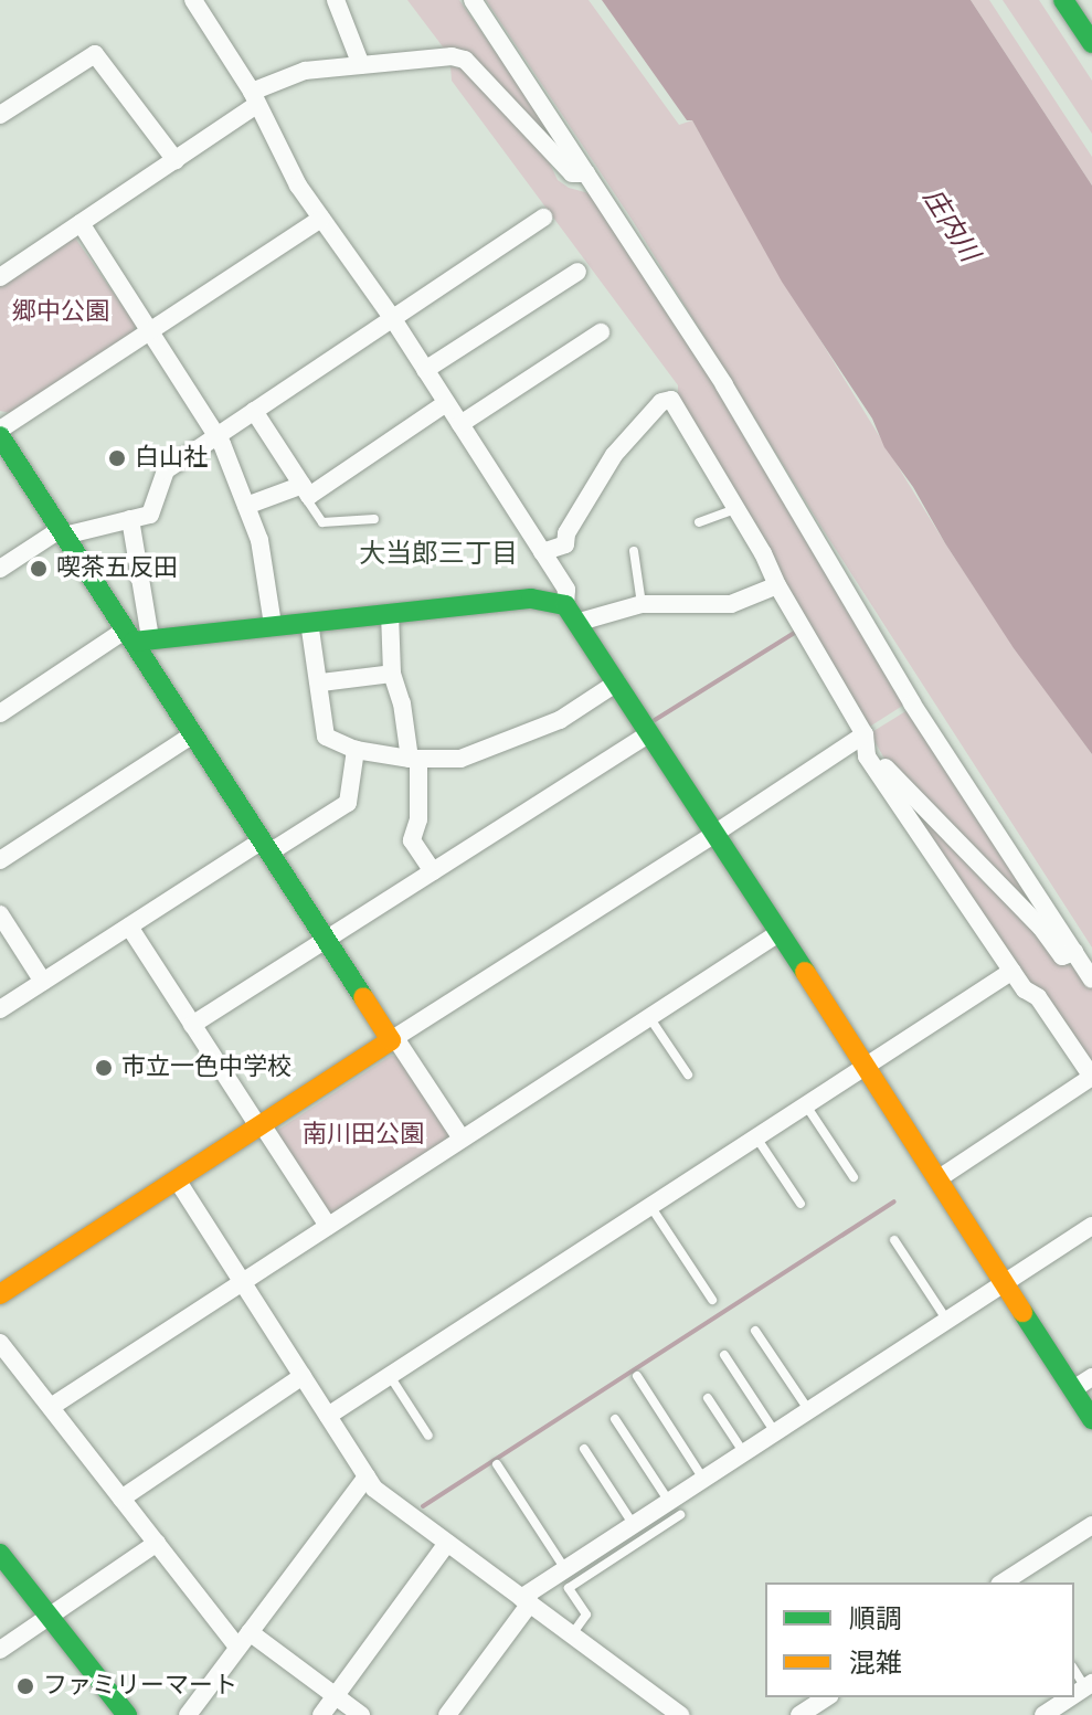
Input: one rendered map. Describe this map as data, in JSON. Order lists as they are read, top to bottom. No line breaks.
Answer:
{"districts":["大当郎三丁目"],"water":["庄内川"],"parks":["郷中公園","南川田公園"],"places":["白山社","喫茶五反田","市立一色中学校","ファミリーマート"],"legend":["順調","混雑"]}
